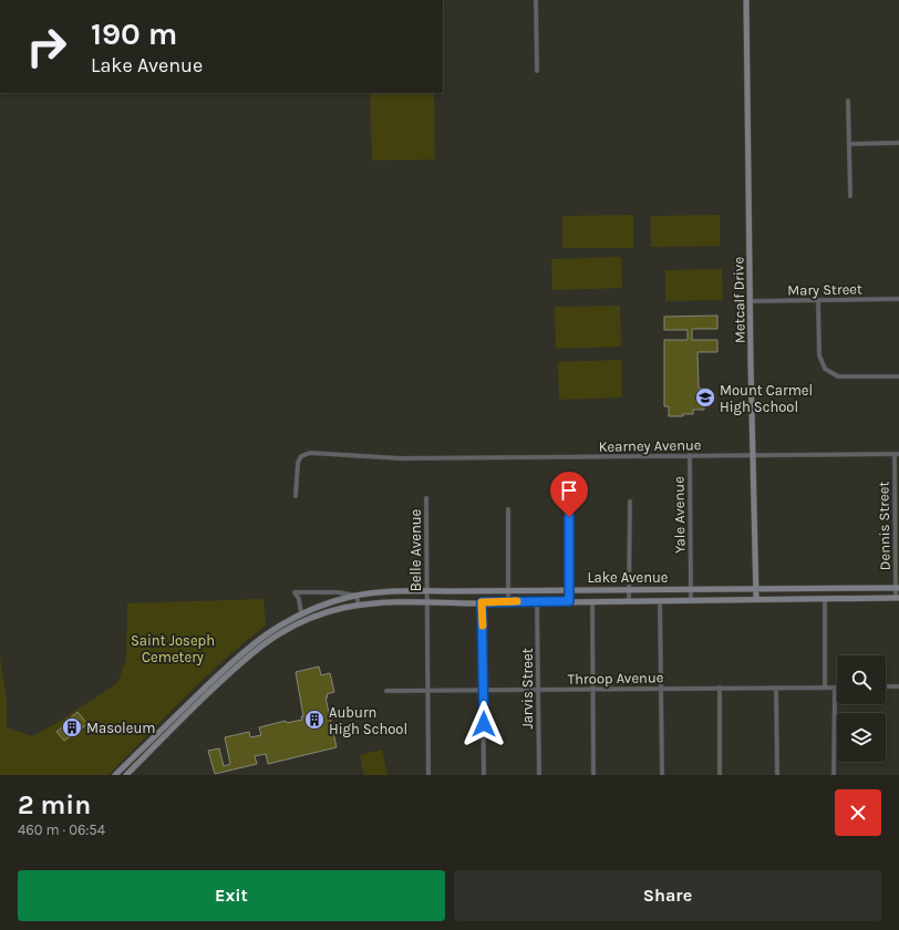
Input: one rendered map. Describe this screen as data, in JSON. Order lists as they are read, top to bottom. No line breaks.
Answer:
{"streets":{"main road":["Metcalf Drive","Lake Avenue"],"street":["Mary Street","Kearney Avenue","Yale Avenue","Dennis Street","Belle Avenue","Throop Avenue","Jarvis Street"]},"crossings":[["Mary Street","Metcalf Drive"],["Metcalf Drive","Kearney Avenue"],["Metcalf Drive","Lake Avenue"],["Kearney Avenue","Yale Avenue"],["Kearney Avenue","Dennis Street"],["Yale Avenue","Lake Avenue"],["Dennis Street","Lake Avenue"],["Belle Avenue","Lake Avenue"],["Belle Avenue","Throop Avenue"],["Lake Avenue","Jarvis Street"],["Throop Avenue","Jarvis Street"]],"parks":["Saint Joseph Cemetery"],"places":{"school or university":["Mount Carmel High School"],"building":["Auburn High School","Masoleum"]},"page":{"turn":["190 m","Lake Avenue"],"heading":["2 min","460 m · 06:54"],"buttons":["Exit","Share"]}}
